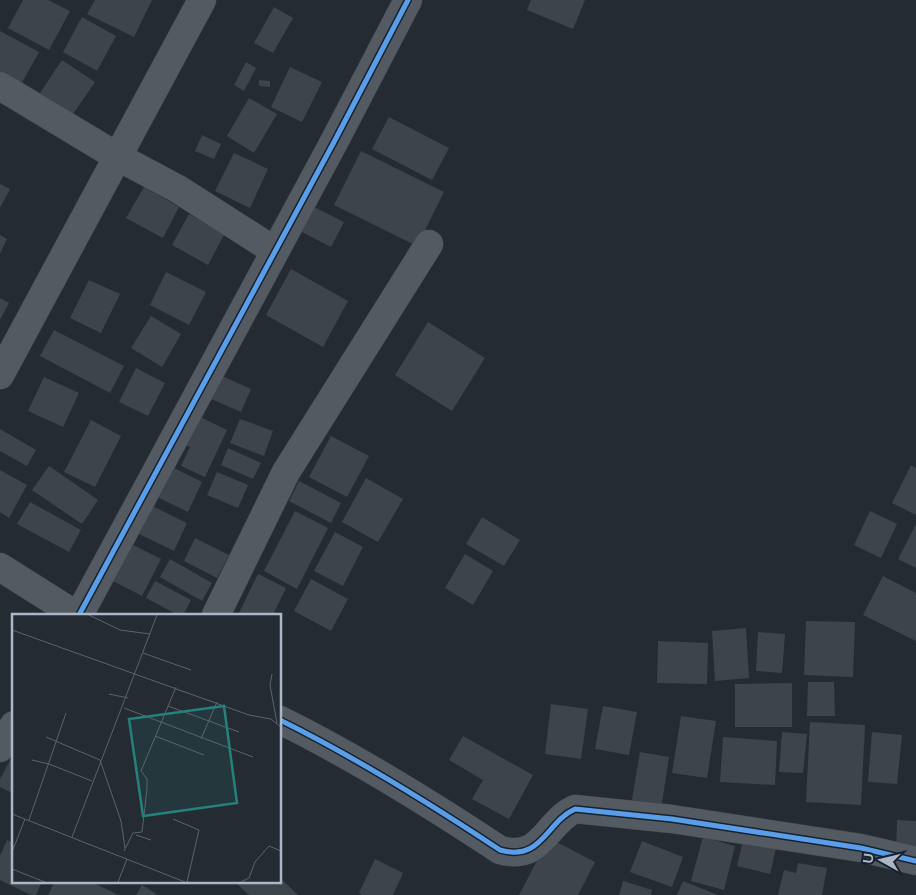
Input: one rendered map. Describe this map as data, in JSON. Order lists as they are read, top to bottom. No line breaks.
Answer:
{"north":"left"}
